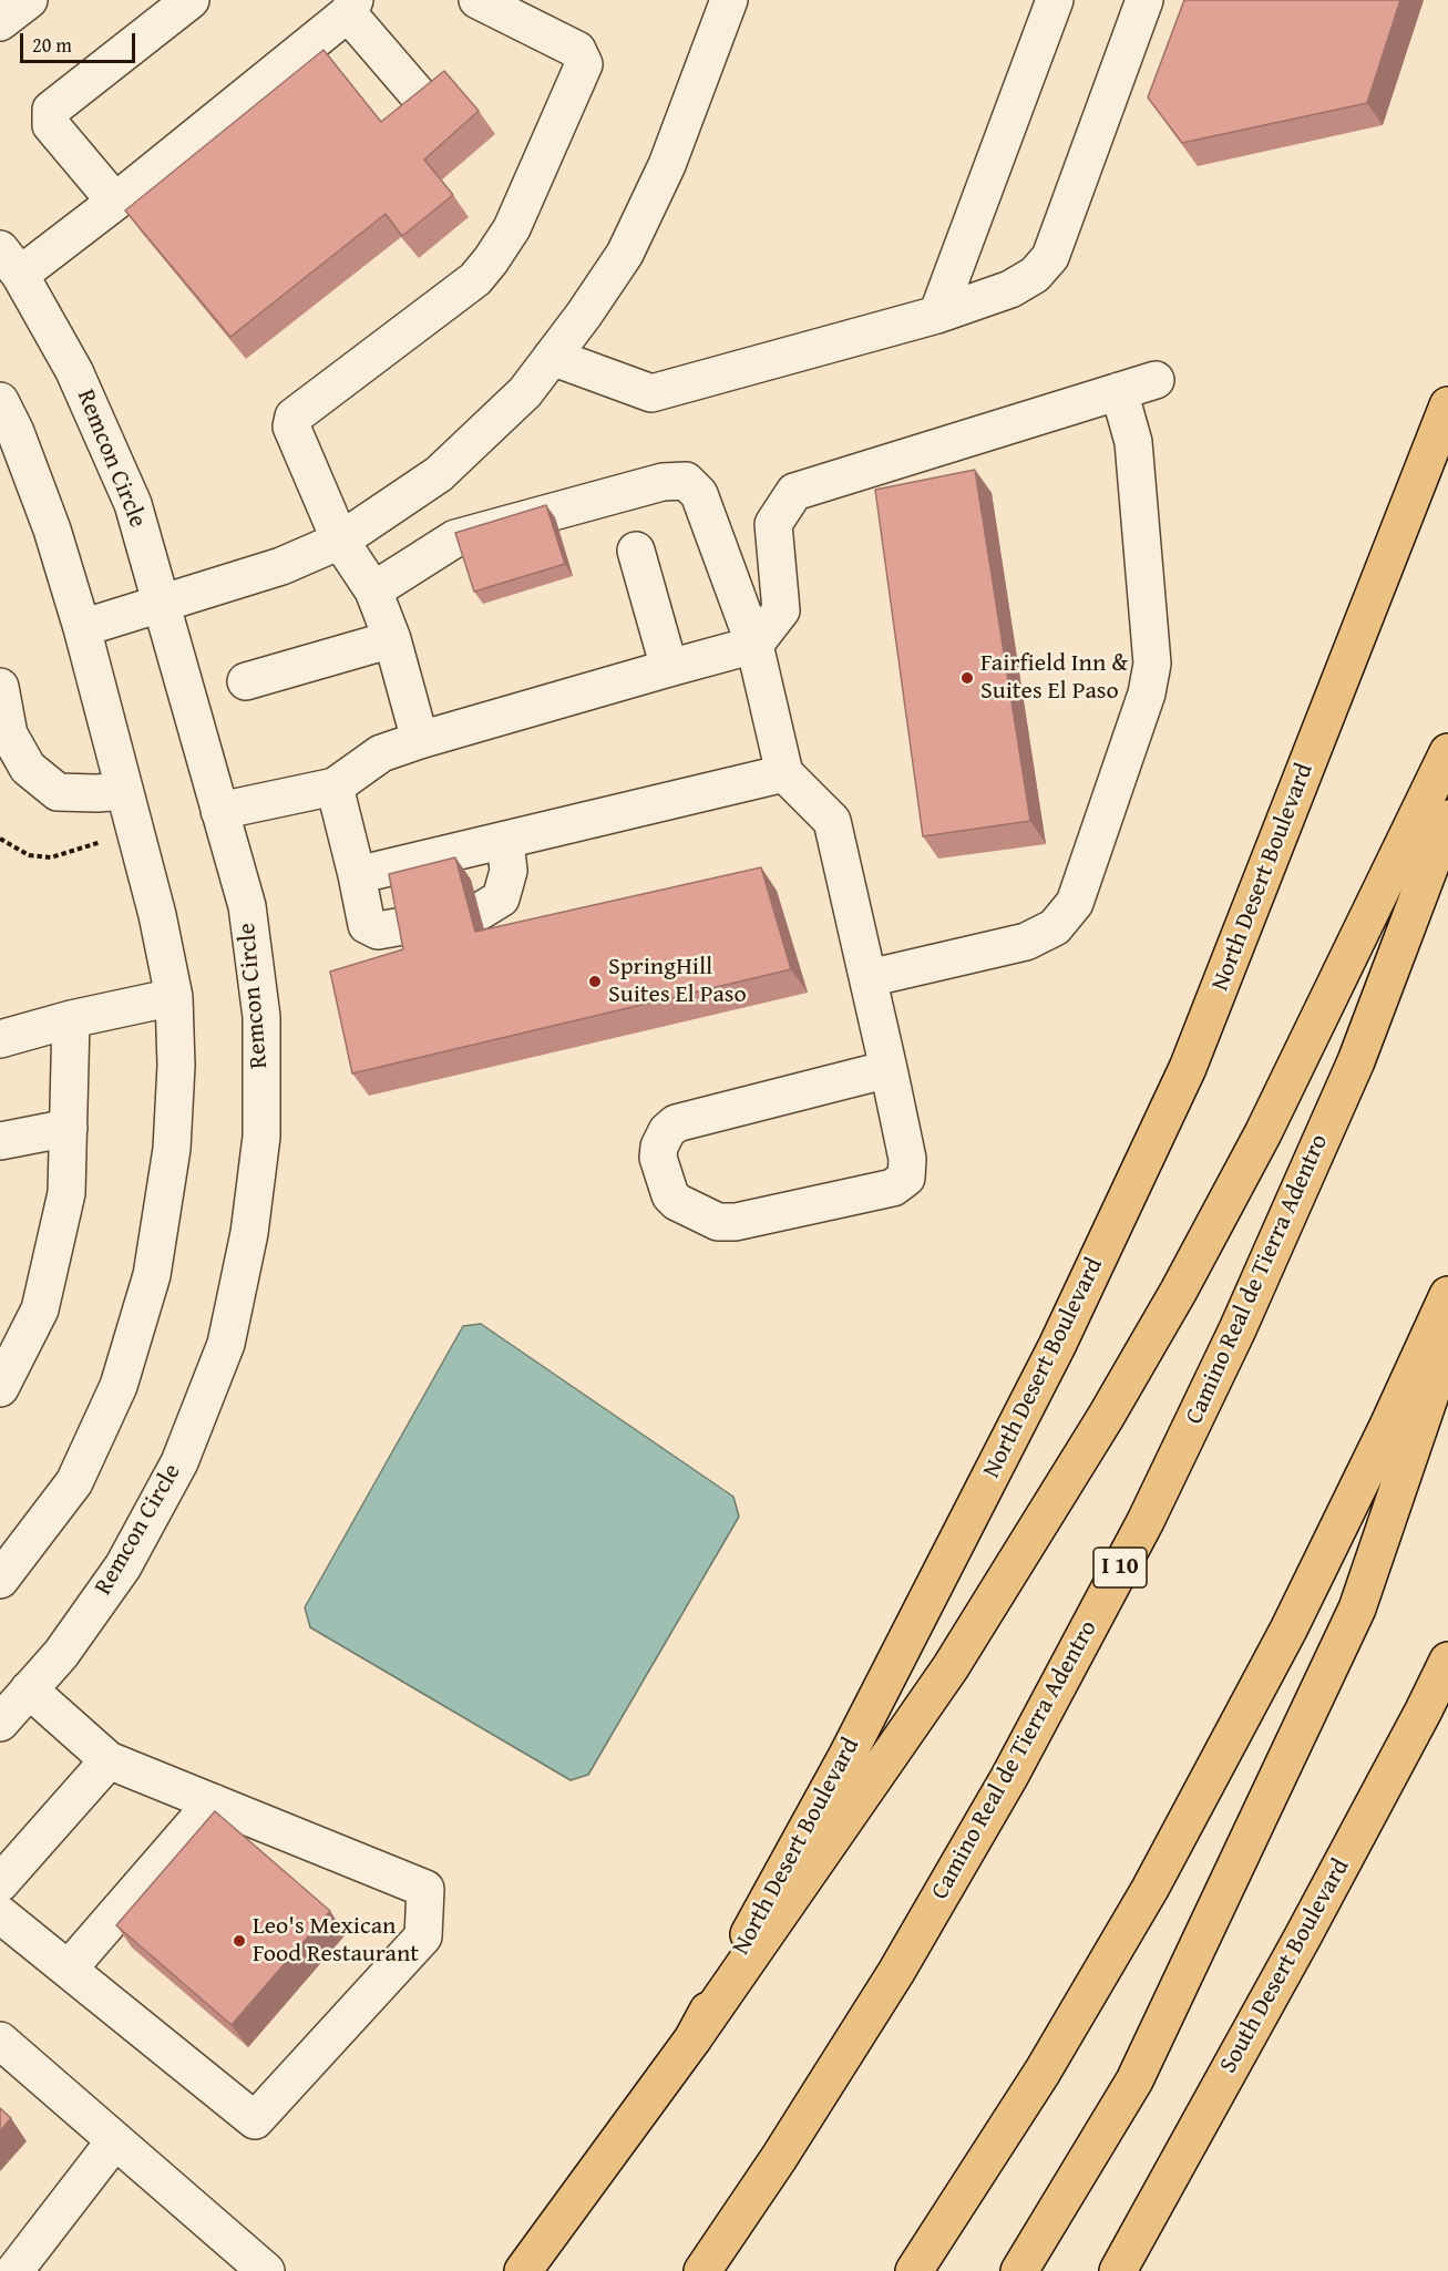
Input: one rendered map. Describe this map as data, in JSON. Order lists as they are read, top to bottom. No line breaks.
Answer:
{"streets":{"main road":["North Desert Boulevard","Camino Real de Tierra Adentro","I 10","South Desert Boulevard"],"street":["Remcon Circle"]},"places":["Fairfield Inn & Suites El Paso","SpringHill Suites El Paso","Leo's Mexican Food Restaurant"],"scale_bar":"20 m"}
